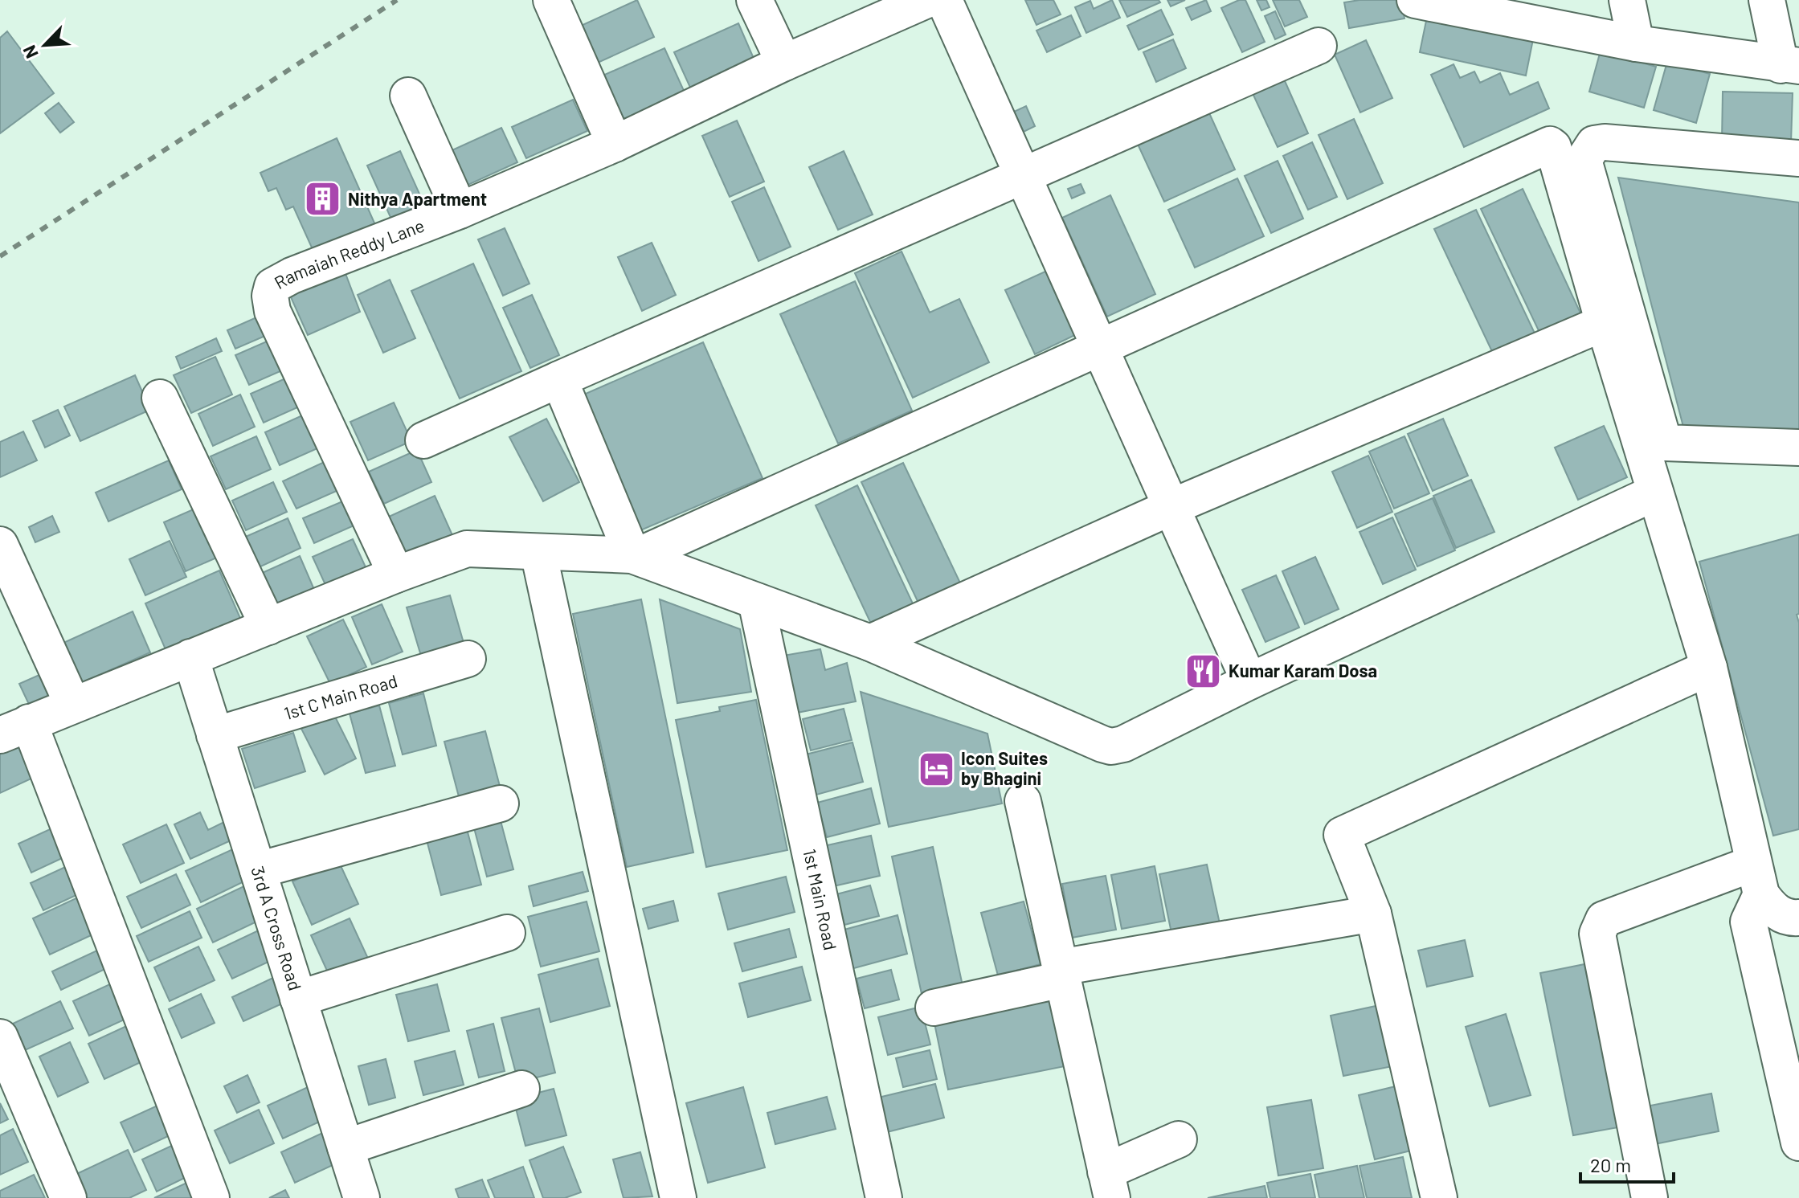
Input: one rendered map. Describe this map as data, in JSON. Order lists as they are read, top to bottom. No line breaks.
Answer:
{"streets":{"street":["Ramaiah Reddy Lane","1st C Main Road","1st Main Road","3rd A Cross Road"]},"crossings":[["1st C Main Road","3rd A Cross Road"]],"places":{"building":["Nithya Apartment"],"restaurant":["Kumar Karam Dosa"],"hotel":["Icon Suites by Bhagini"]},"scale_bar":"20 m","north":"bottom left"}
